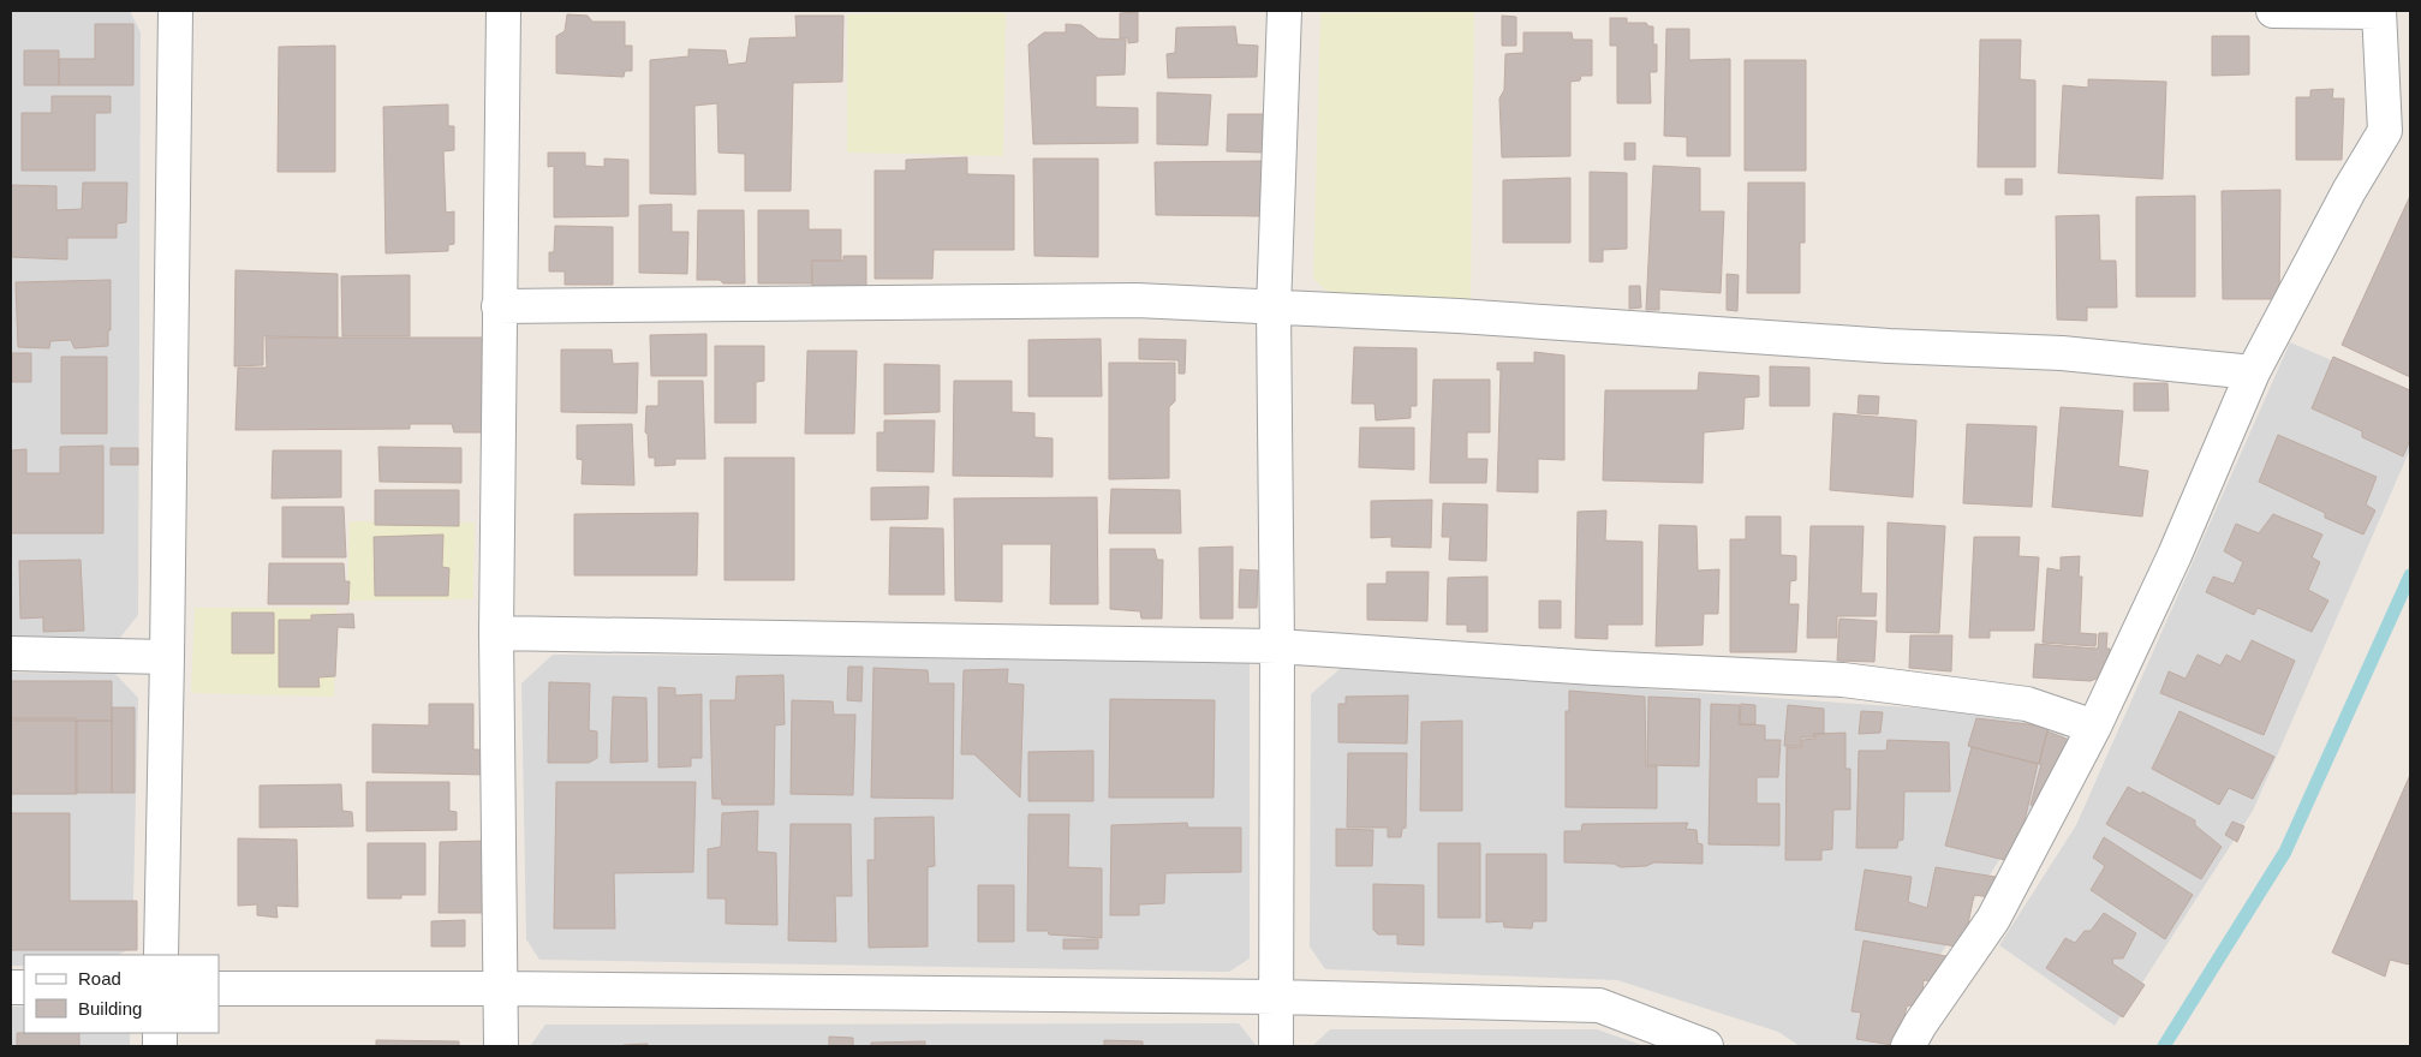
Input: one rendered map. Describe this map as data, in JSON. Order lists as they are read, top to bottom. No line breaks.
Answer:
{"legend":["Road","Building"]}
